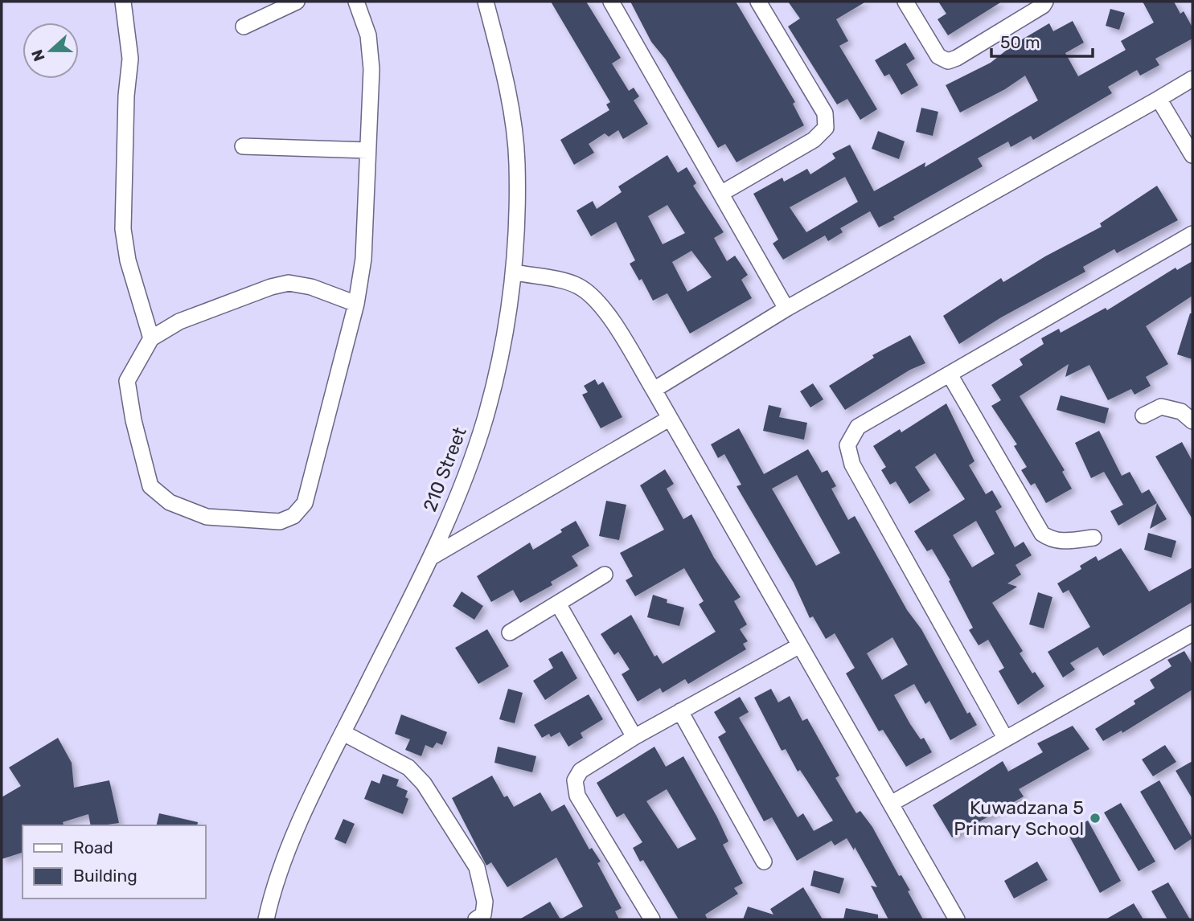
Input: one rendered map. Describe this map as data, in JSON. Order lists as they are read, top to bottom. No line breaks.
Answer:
{"streets":{"street":["210 Street"]},"places":["Kuwadzana 5 Primary School"],"legend":["Road","Building"],"scale_bar":"50 m","north":"left"}
